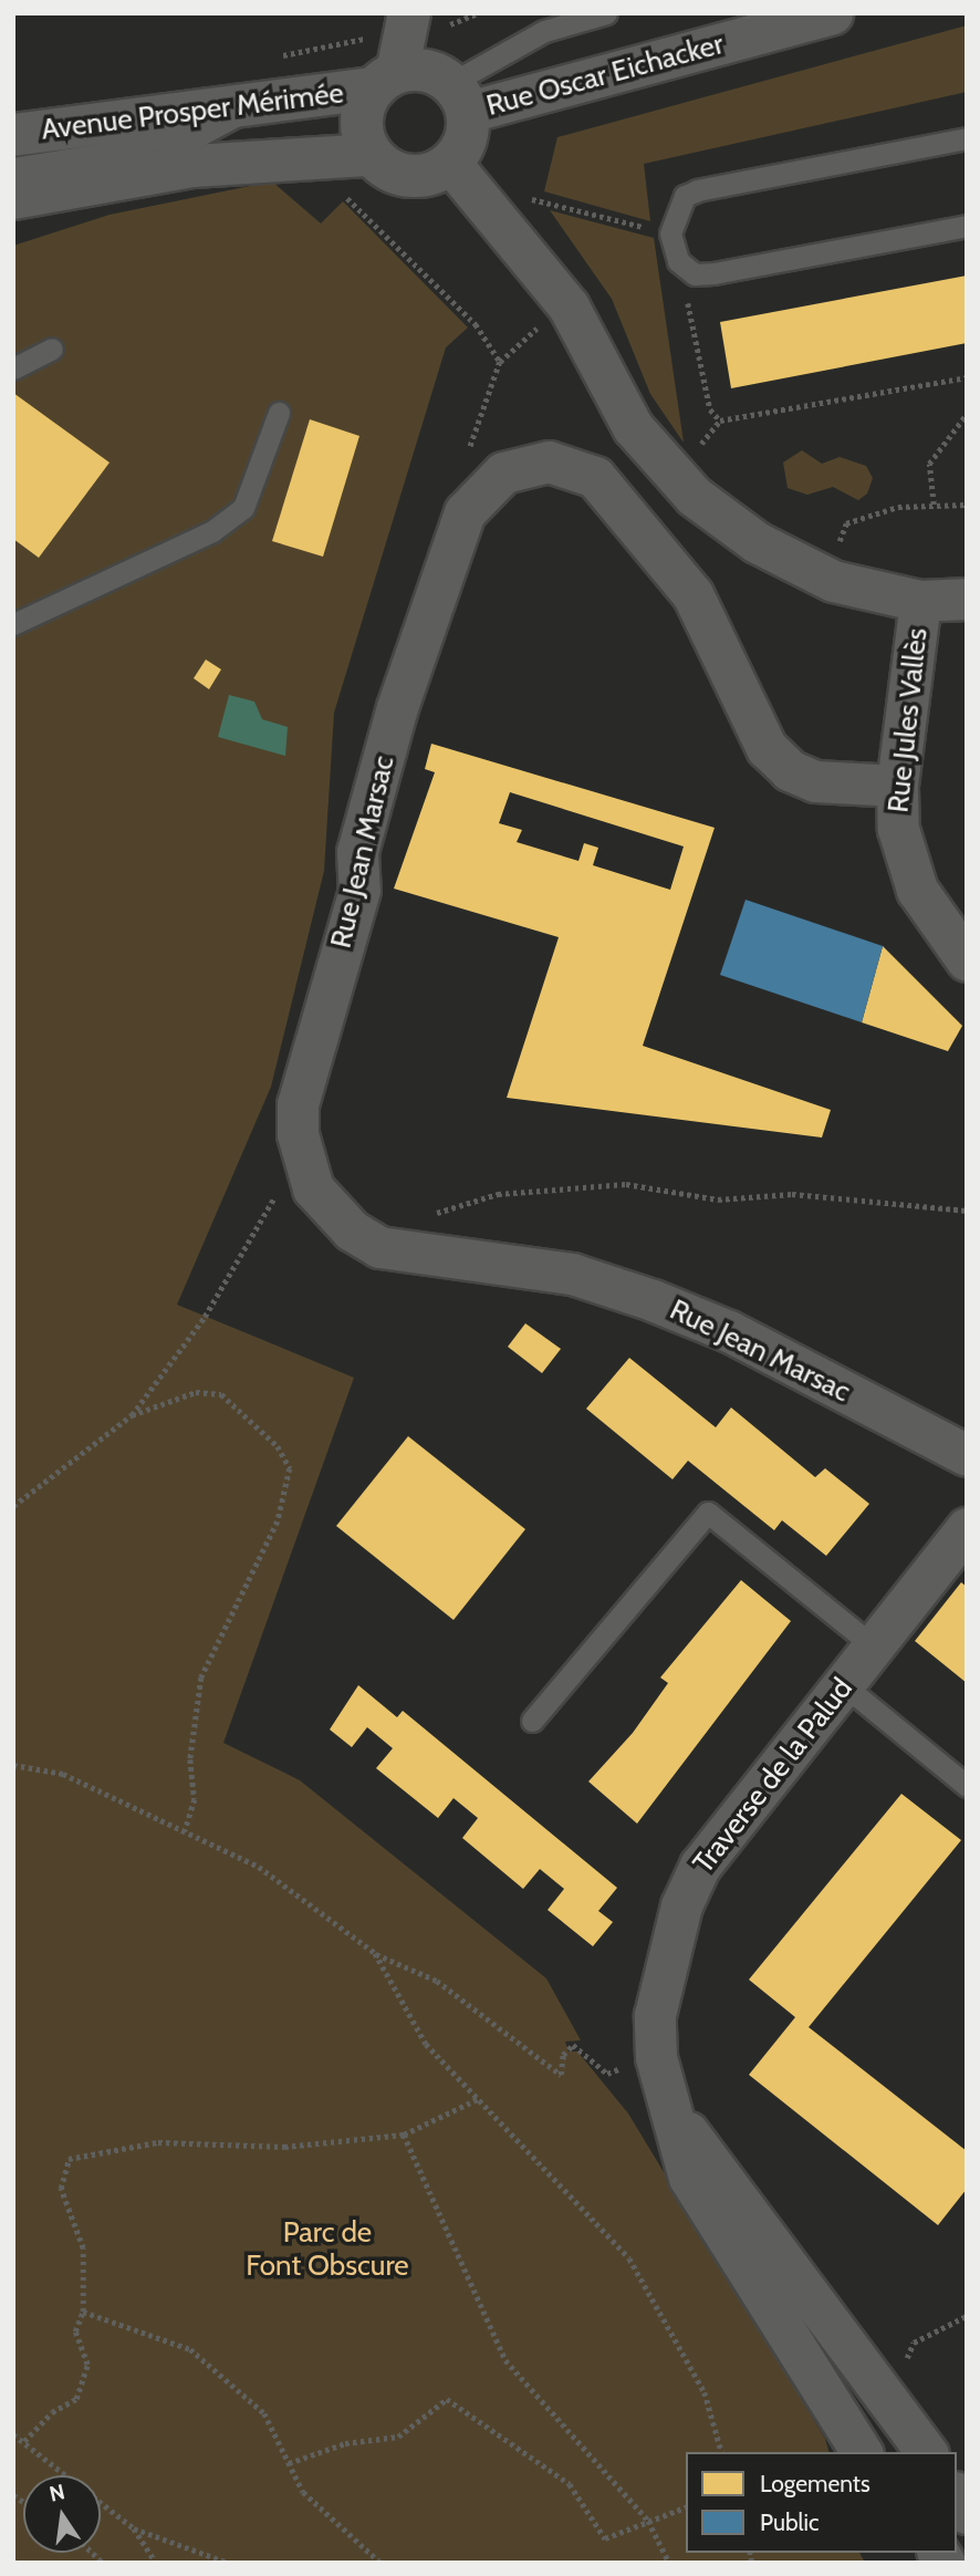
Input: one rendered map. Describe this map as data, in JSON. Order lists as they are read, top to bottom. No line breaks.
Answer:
{"streets":{"street":["Rue Oscar Eichacker","Avenue Prosper Mérimée","Rue Jules Vallès","Rue Jean Marsac","Traverse de la Palud"]},"crossings":[["Rue Oscar Eichacker","Avenue Prosper Mérimée"],["Rue Jules Vallès","Rue Jean Marsac"]],"parks":["Parc de Font Obscure"],"legend":["Logements","Public"],"north":"top"}
